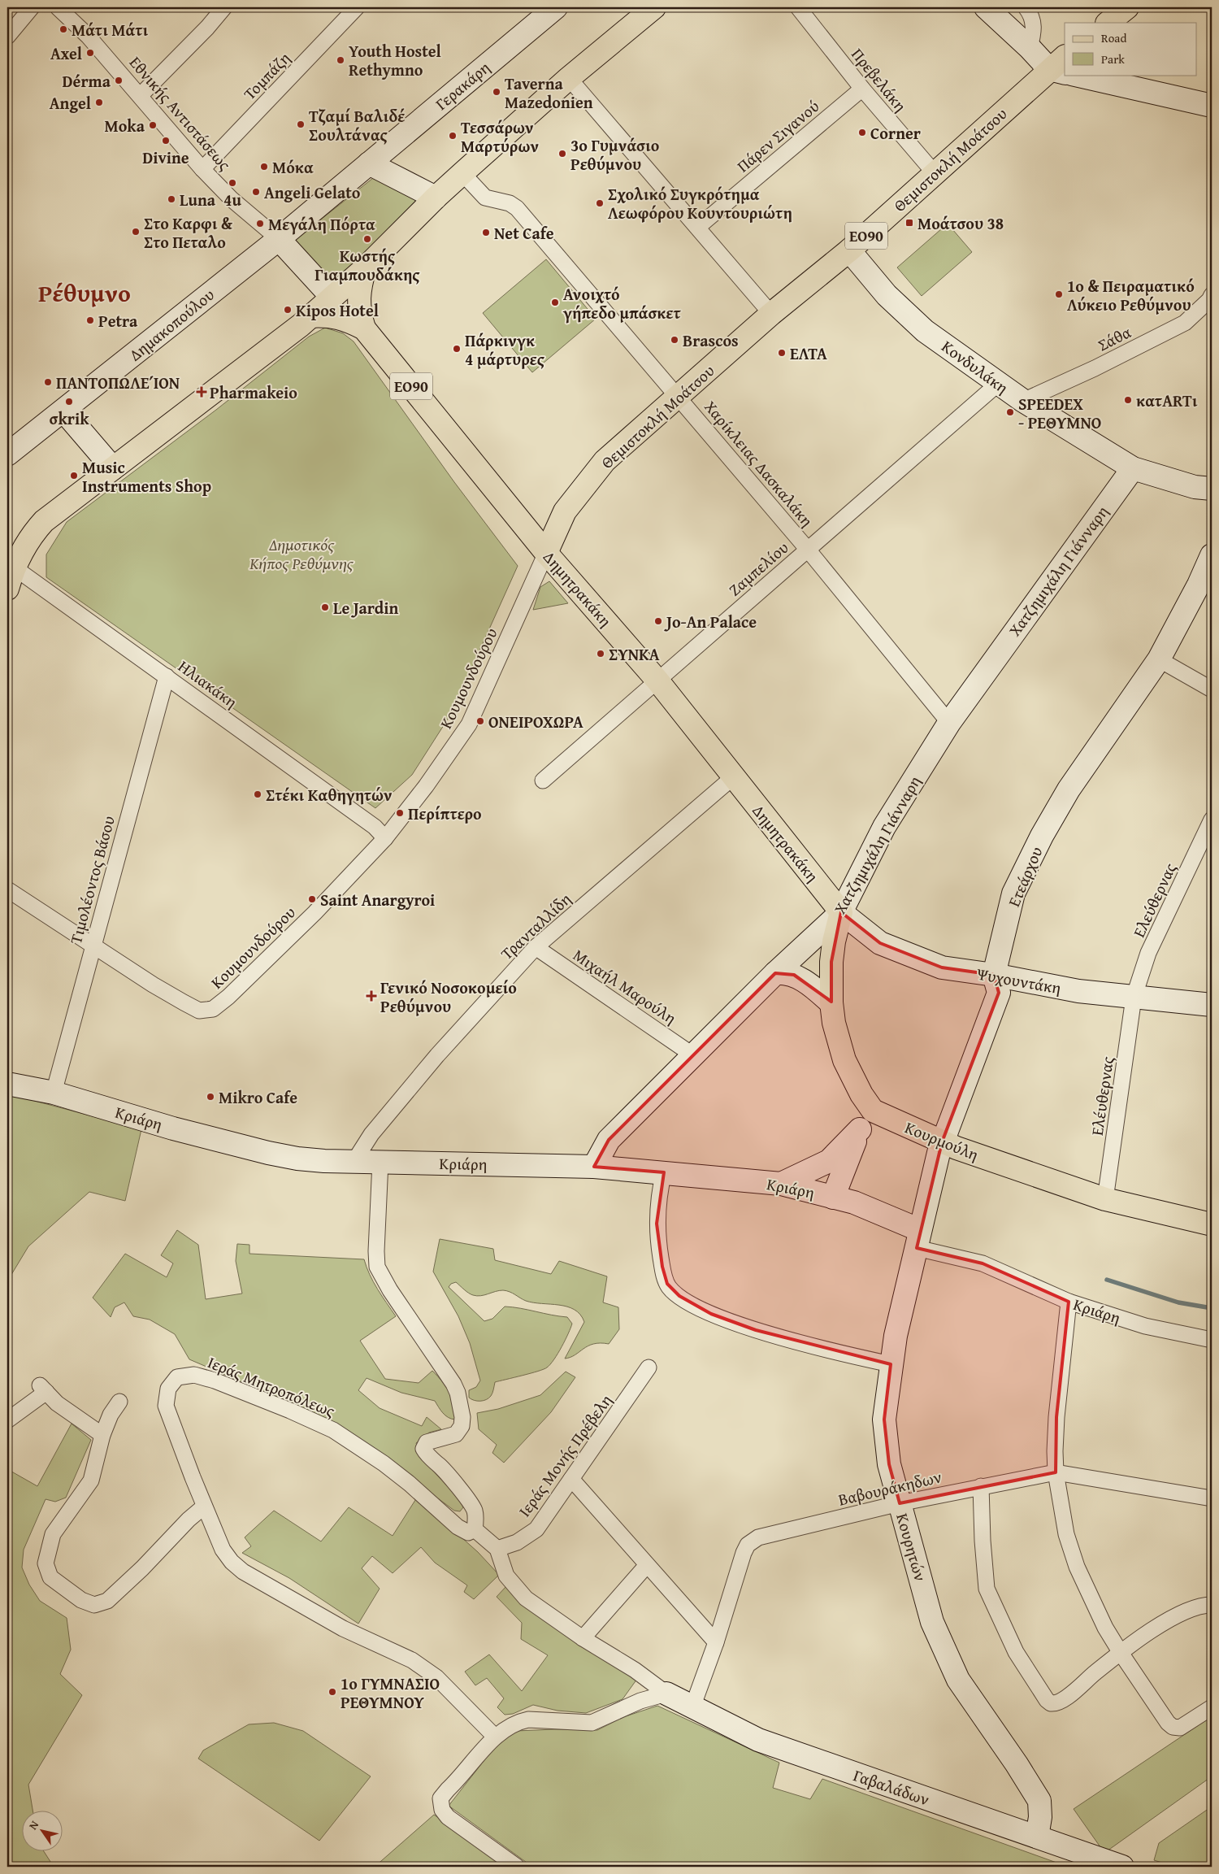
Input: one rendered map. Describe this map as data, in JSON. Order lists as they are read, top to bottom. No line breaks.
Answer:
{"streets":{"main road":["Θεμιστοκλή Μοάτσου","ΕΟ90","Δημητρακάκη","Κουρμούλη"],"street":["Τομπάζη","Πρεβελάκη","Γερακάρη","Εθνικής Αντιστάσεως","Πάρεν Σιγανού","Δημακοπούλου","Σάθα","Κονδυλάκη","Χαρίκλειας Δασκαλάκη","Ζαμπελίου","Χατζημιχάλη Γιάνναρη","Κουμουνδούρου","Ηλιακάκη","Ετεάρχου","Τιμολέοντος Βάσου","Ελεύθερνας","Τρανταλλίδη","Ψυχουντάκη","Μιχαήλ Μαρούλη","Ελέυθερνας","Κριάρη","Ιεράς Μητροπόλεως","Ιεράς Μονής Πρέβελη","Βαβουράκηδων","Κουρητών","Γαβαλάδων"]},"crossings":[["Τομπάζη","Εθνικής Αντιστάσεως"],["Πρεβελάκη","Πάρεν Σιγανού"],["Πρεβελάκη","Θεμιστοκλή Μοάτσου"],["Εθνικής Αντιστάσεως","Δημακοπούλου"],["Θεμιστοκλή Μοάτσου","Κονδυλάκη"],["Θεμιστοκλή Μοάτσου","Χαρίκλειας Δασκαλάκη"],["Θεμιστοκλή Μοάτσου","Δημητρακάκη"],["Θεμιστοκλή Μοάτσου","Κουμουνδούρου"],["ΕΟ90","Χαρίκλειας Δασκαλάκη"],["ΕΟ90","Δημητρακάκη"],["ΕΟ90","Ηλιακάκη"],["Σάθα","Κονδυλάκη"],["Κονδυλάκη","Ζαμπελίου"],["Κονδυλάκη","Χατζημιχάλη Γιάνναρη"],["Χαρίκλειας Δασκαλάκη","Ζαμπελίου"],["Χαρίκλειας Δασκαλάκη","Χατζημιχάλη Γιάνναρη"],["Ζαμπελίου","Δημητρακάκη"],["Χατζημιχάλη Γιάνναρη","Δημητρακάκη"],["Χατζημιχάλη Γιάνναρη","Ψυχουντάκη"],["Χατζημιχάλη Γιάνναρη","Μιχαήλ Μαρούλη"],["Χατζημιχάλη Γιάνναρη","Κριάρη"],["Δημητρακάκη","Κουμουνδούρου"],["Δημητρακάκη","Τρανταλλίδη"],["Δημητρακάκη","Ψυχουντάκη"],["Κουμουνδούρου","Ηλιακάκη"],["Κουμουνδούρου","Τιμολέοντος Βάσου"],["Ηλιακάκη","Τιμολέοντος Βάσου"],["Ετεάρχου","Ψυχουντάκη"],["Ετεάρχου","Κριάρη"],["Ετεάρχου","Κουρμούλη"],["Ετεάρχου","Κουρητών"],["Τιμολέοντος Βάσου","Κριάρη"],["Ελεύθερνας","Ψυχουντάκη"],["Ελεύθερνας","Ελέυθερνας"],["Τρανταλλίδη","Μιχαήλ Μαρούλη"],["Τρανταλλίδη","Κριάρη"],["Ψυχουντάκη","Ελέυθερνας"],["Ελέυθερνας","Κουρμούλη"],["Κριάρη","Κουρητών"],["Βαβουράκηδων","Κουρητών"],["Βαβουράκηδων","Γαβαλάδων"],["Κουρητών","Γαβαλάδων"]],"districts":["Ρέθυμνο"],"parks":["Δημοτικός Κήπος Ρεθύμνης"],"places":{"other":["Μάτι Μάτι","Axel","Youth Hostel Rethymno","Dérma","Taverna Mazedonien","Angel","Τζαμί Βαλιδέ Σουλτάνας","Moka","Corner","Τεσσάρων Μαρτύρων","Divine","3o Γυμνάσιο Ρεθύμνου","Μόκα","4u","Angeli Gelato","Luna","Σχολικό Συγκρότημα Λεωφόρου Κουντουριώτη","Μεγάλη Πόρτα","Στο Καρφι & Στο Πεταλο","Net Cafe","Κωστής Γιαμπουδάκης","1ο & Πειραματικό Λύκειο Ρεθύμνου","Ανοιχτό γήπεδο μπάσκετ","Kipos Hotel","Petra","Brascos","Πάρκινγκ 4 μάρτυρες","ΕΛΤΑ","ΠΑΝΤΟΠΩΛΕΊΟΝ","κατARTι","σkrik","SPEEDEX - ΡΕΘΥΜΝΟ","Music Instruments Shop","Le Jardin","Jo-An Palace","ΣΥΝΚΑ","ΟΝΕΙΡΟΧΩΡΑ","Στέκι Καθηγητών","Περίπτερο","Saint Anargyroi","Mikro Cafe","1ο ΓΥΜΝΑΣΙΟ ΡΕΘΥΜΝΟΥ"],"transit":["Μοάτσου 38"],"health":["Pharmakeio","Γενικό Νοσοκομείο Ρεθύμνου"]},"legend":["Road","Park"],"north":"top left"}
